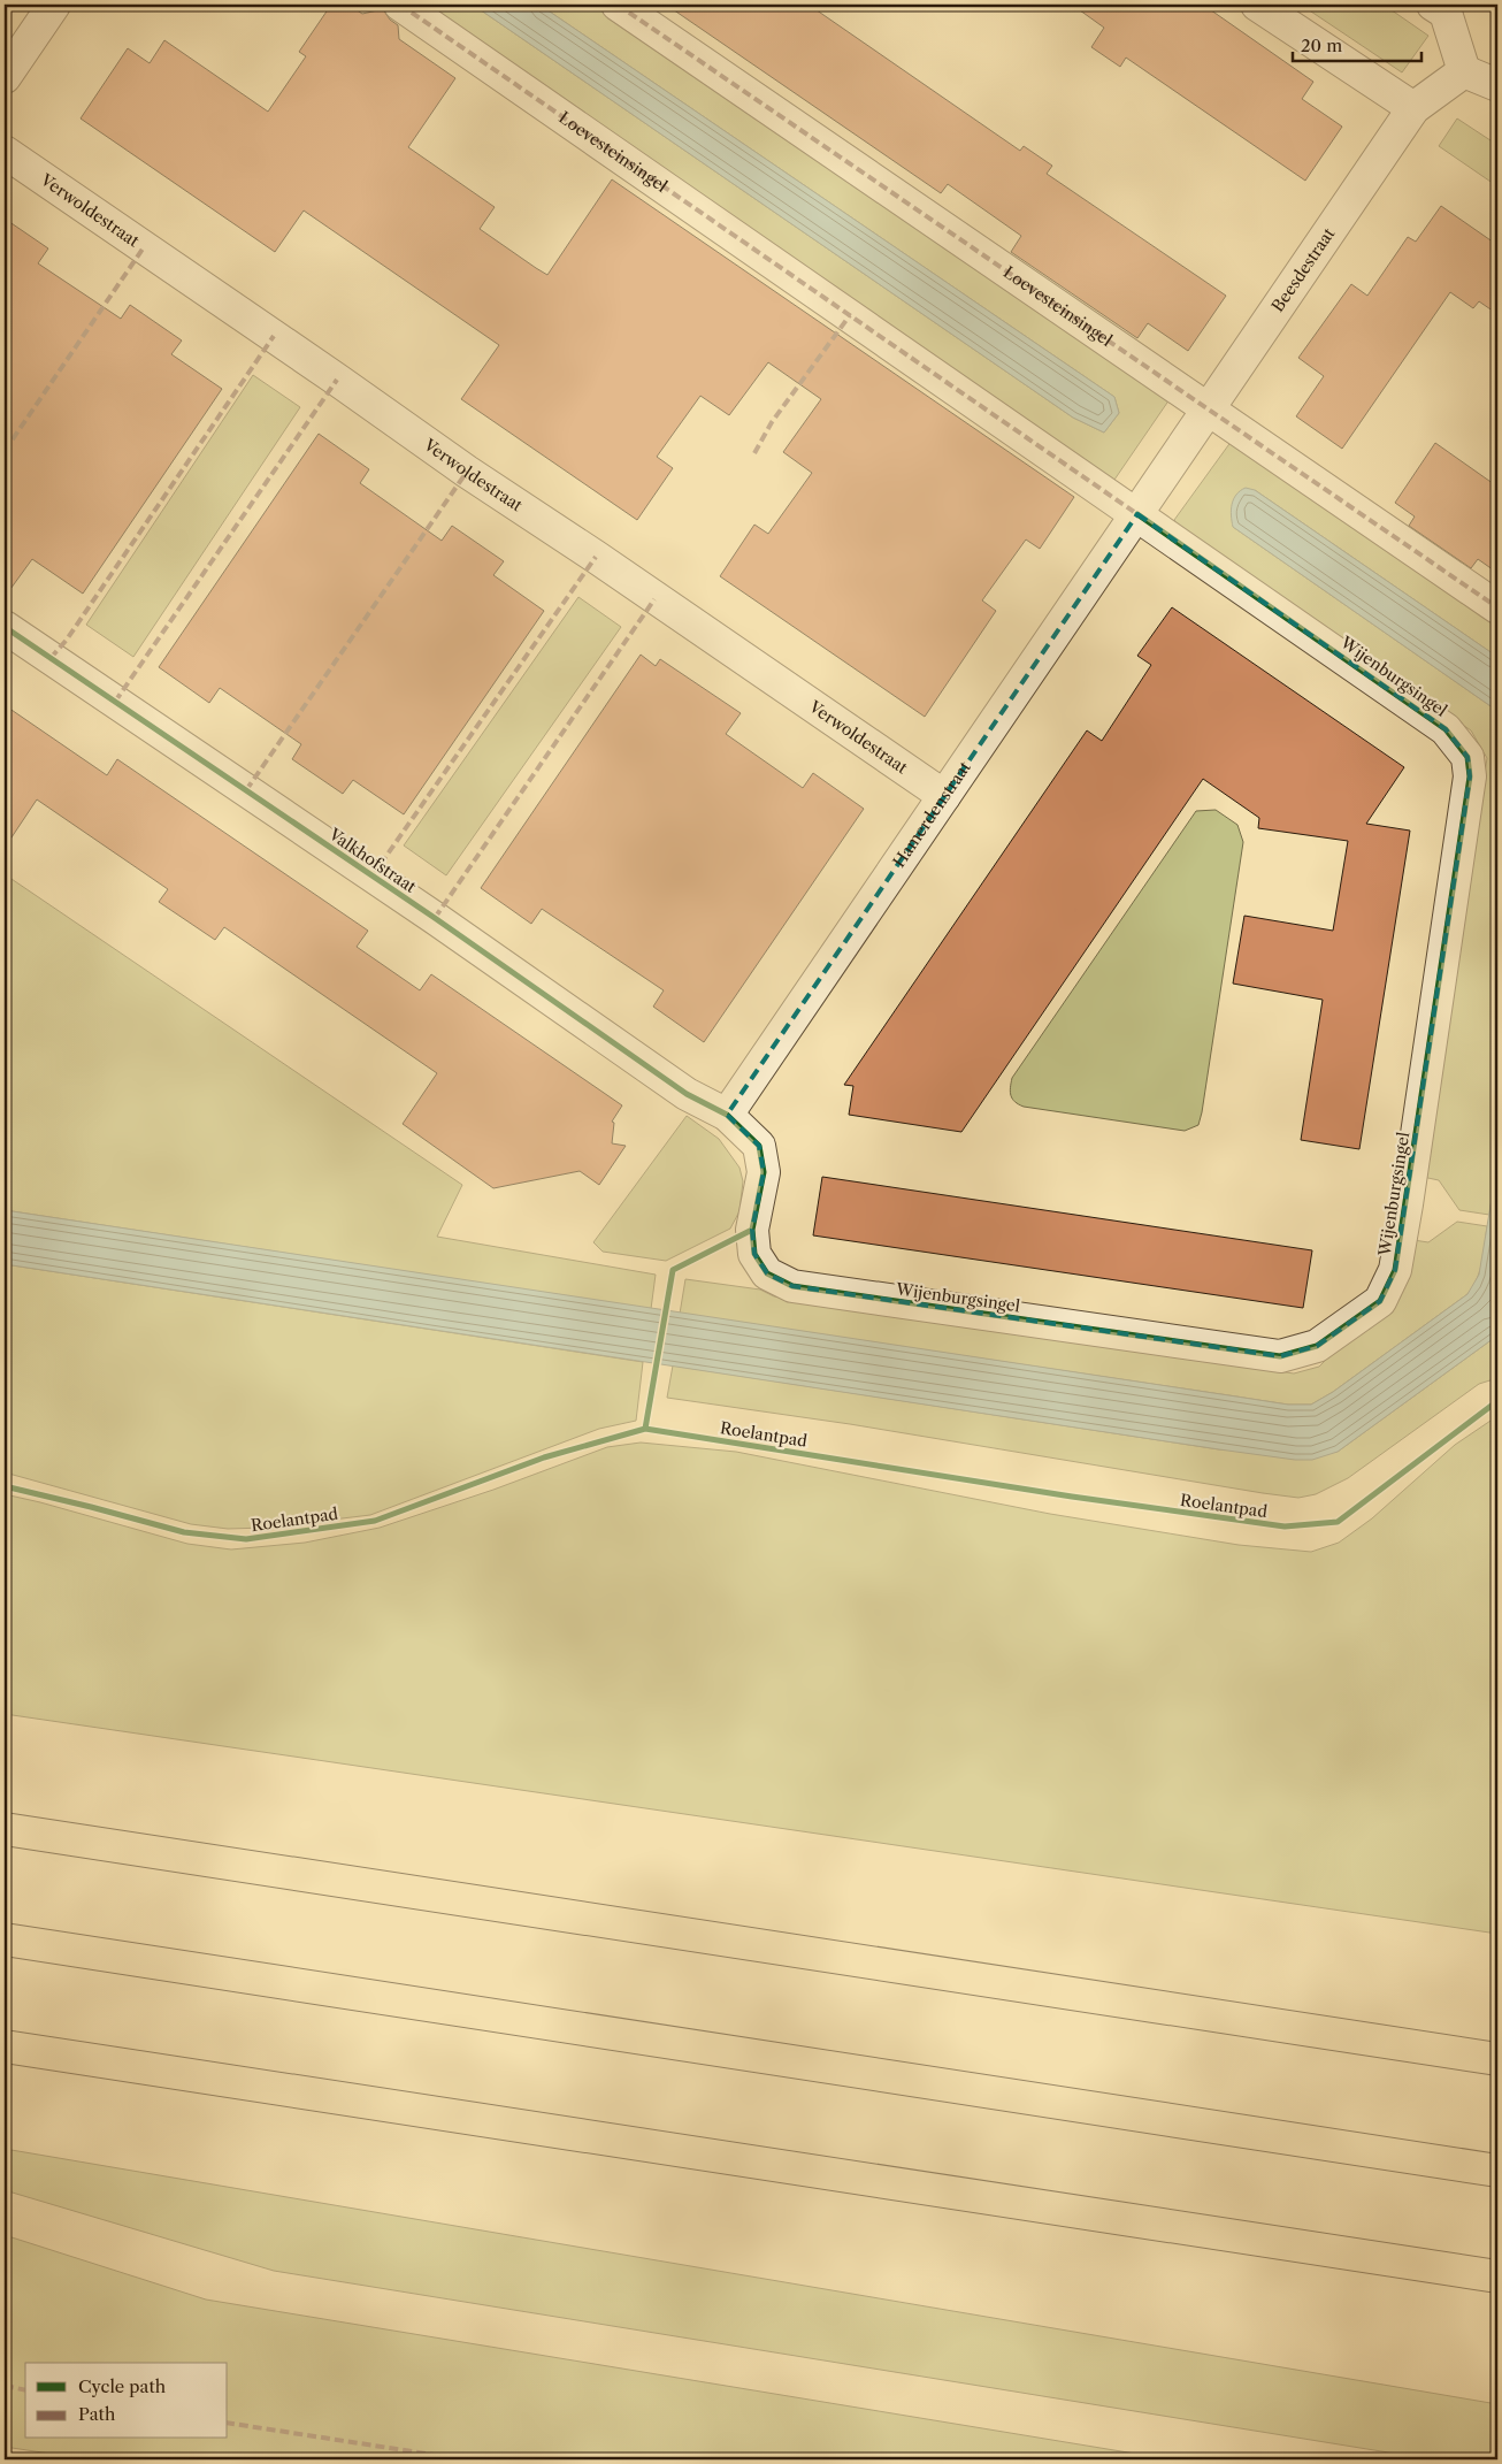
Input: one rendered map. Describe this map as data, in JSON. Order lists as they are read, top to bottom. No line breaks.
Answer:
{"streets":{"street":["Loevesteinsingel","Verwoldestraat","Beesdestraat","Wijenburgsingel","Hamerdenstraat","Valkhofstraat"],"cycle path":["Roelantpad"]},"crossings":[["Loevesteinsingel","Beesdestraat"],["Loevesteinsingel","Wijenburgsingel"],["Loevesteinsingel","Hamerdenstraat"],["Verwoldestraat","Hamerdenstraat"],["Beesdestraat","Wijenburgsingel"],["Beesdestraat","Hamerdenstraat"],["Wijenburgsingel","Hamerdenstraat"],["Wijenburgsingel","Valkhofstraat"],["Hamerdenstraat","Valkhofstraat"]],"legend":["Cycle path","Path"],"scale_bar":"20 m"}
